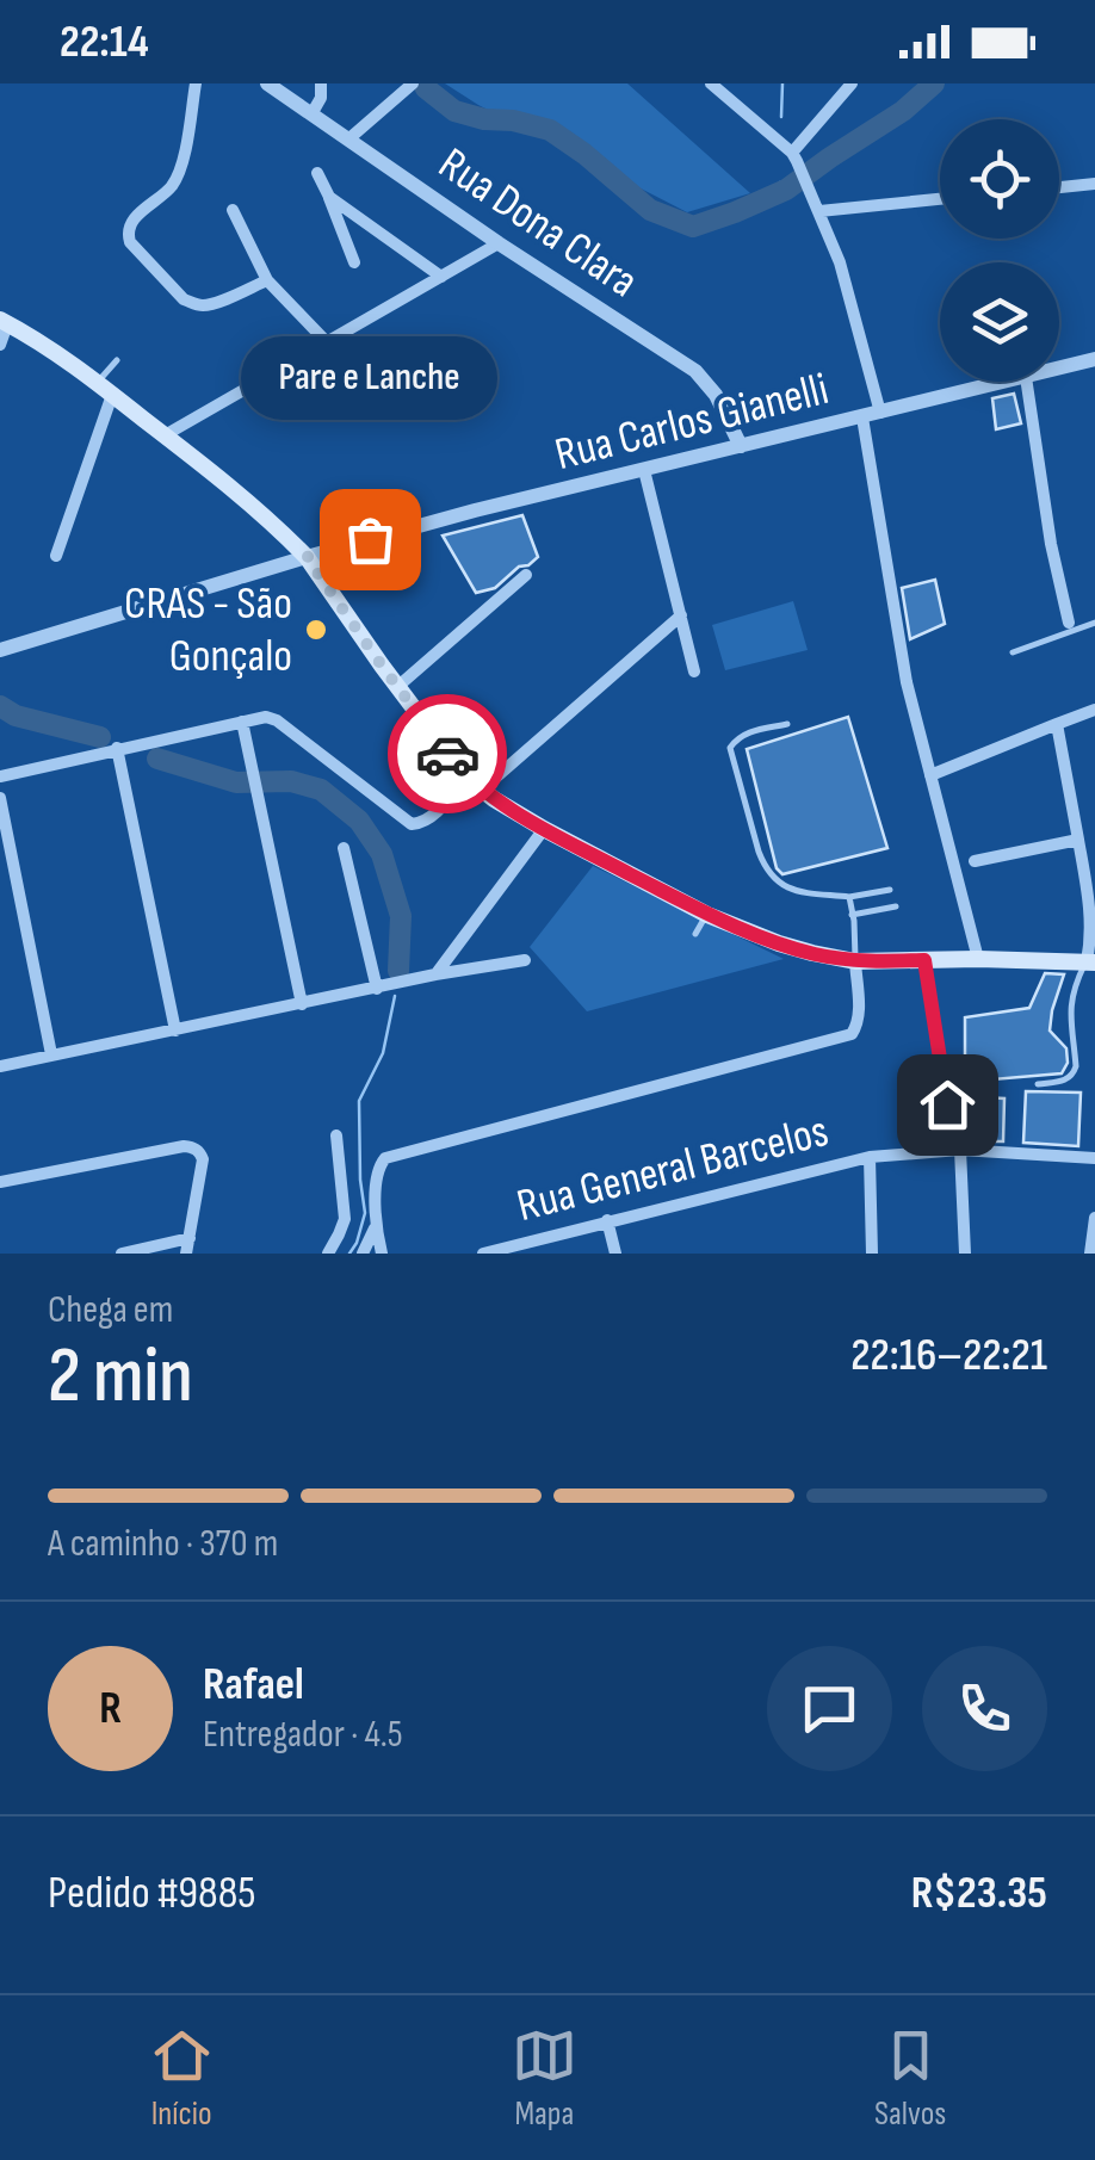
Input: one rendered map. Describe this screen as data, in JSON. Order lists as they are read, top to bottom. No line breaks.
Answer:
{"streets":{"street":["Rua Dona Clara","Rua Carlos Gianelli","Rua General Barcelos"]},"crossings":[["Rua Dona Clara","Rua Carlos Gianelli"]],"places":["Pare e Lanche","CRAS - São Gonçalo"],"page":{"status":"22:14","bubble":"Pare e Lanche","heading":["2 min","Chega em","22:16–22:21"],"panel":["Rafael","Entregador · 4.5","Pedido #9885","R$23.35"],"bar":"A caminho · 370 m","round":"R","tabs":["Início","Mapa","Salvos"]}}
